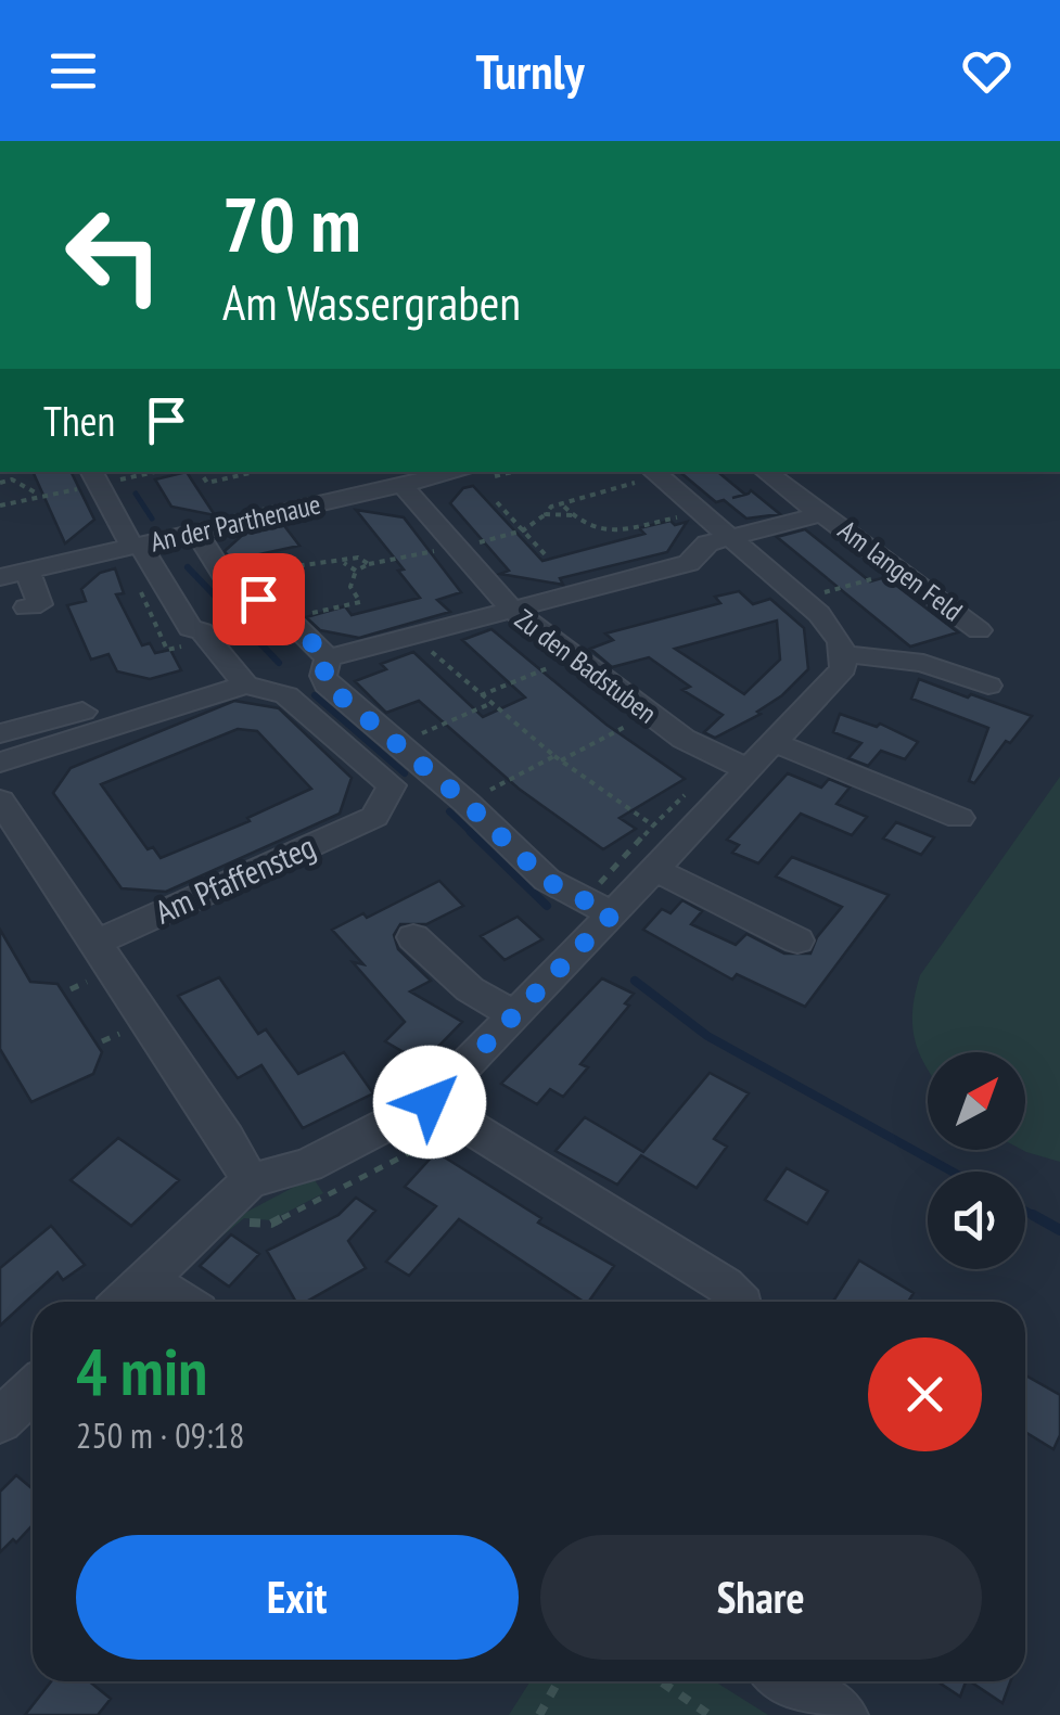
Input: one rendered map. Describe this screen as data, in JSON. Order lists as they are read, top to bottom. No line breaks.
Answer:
{"streets":{"street":["An der Parthenaue","Am langen Feld","Zu den Badstuben","Am Pfaffensteg"]},"crossings":[["An der Parthenaue","Zu den Badstuben"],["Am langen Feld","Zu den Badstuben"]],"north":"top right","page":{"header":"Turnly","turn":["70 m","Am Wassergraben"],"then":"Then","heading":["4 min","250 m · 09:18"],"buttons":["Exit","Share"]}}
